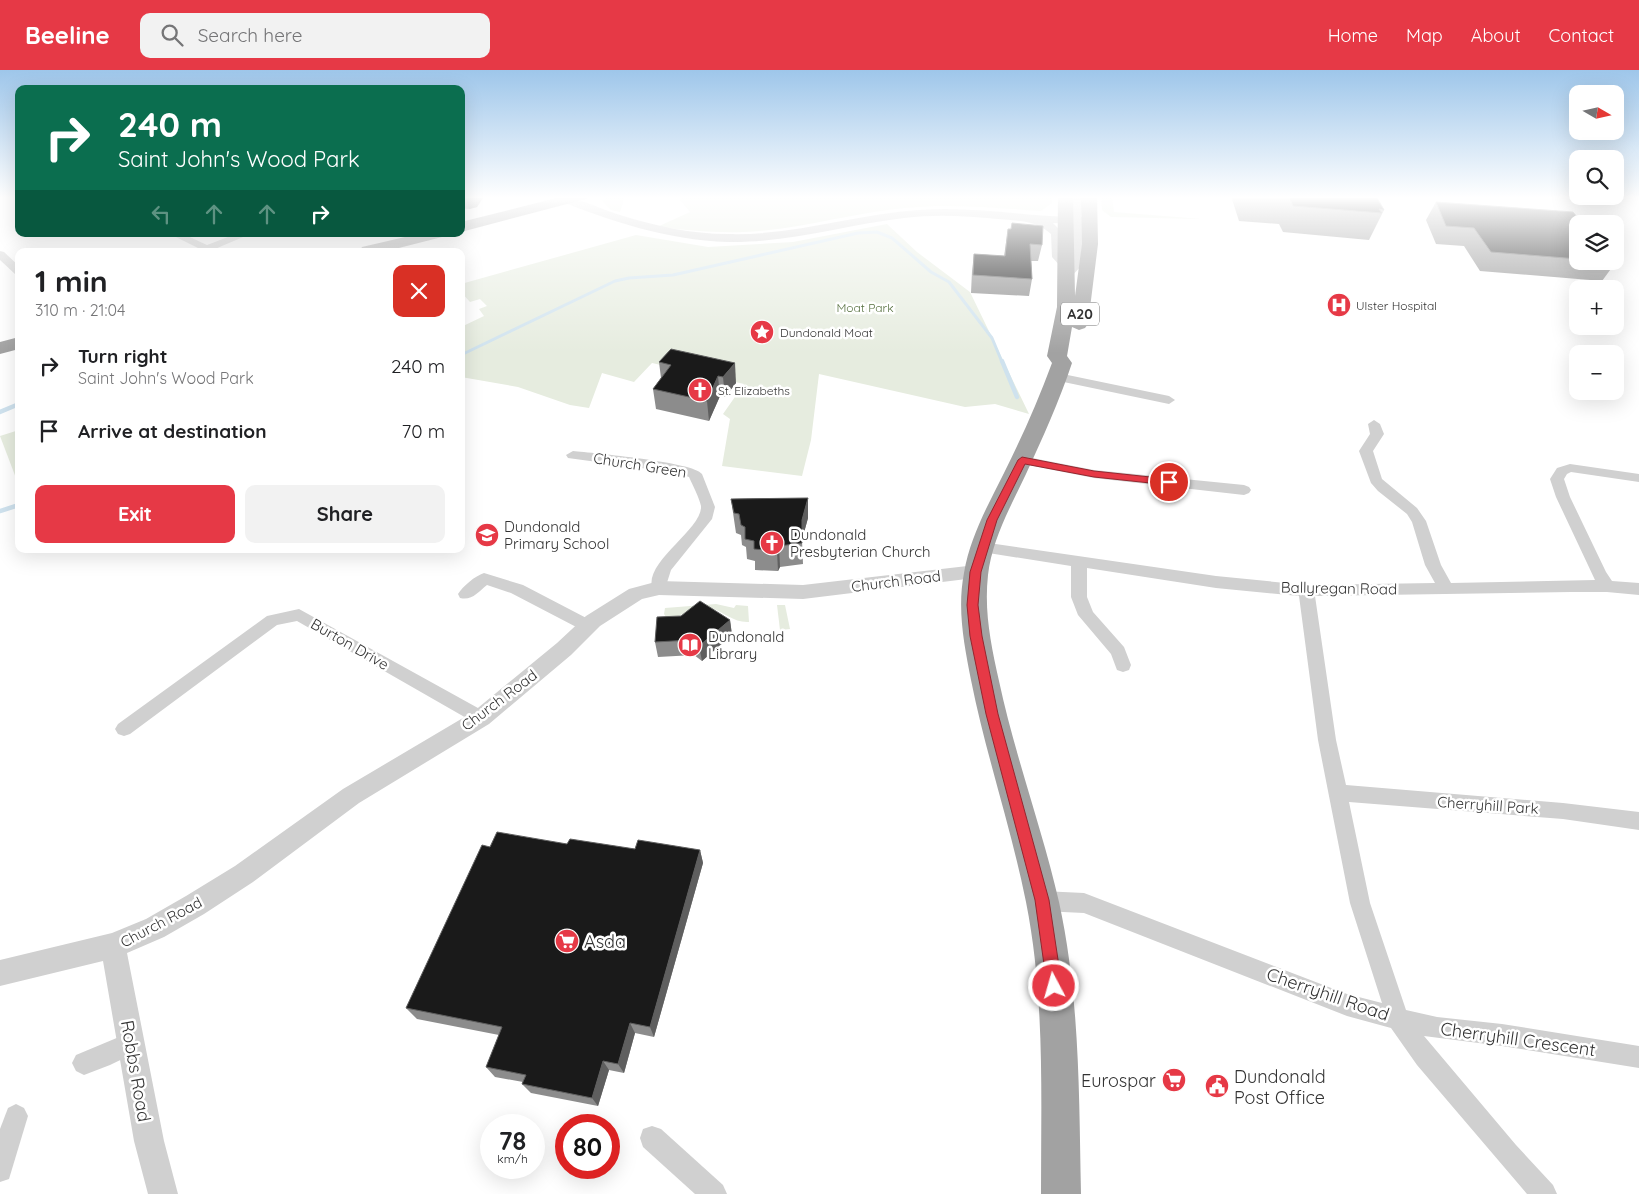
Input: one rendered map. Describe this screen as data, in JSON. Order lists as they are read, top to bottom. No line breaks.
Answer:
{"streets":{"highway":["A20"],"street":["Church Green","Church Road","Ballyregan Road","Burton Drive","Cherryhill Park","Cherryhill Road","Cherryhill Crescent","Robbs Road"]},"crossings":[["A20","Church Road"],["A20","Ballyregan Road"],["A20","Cherryhill Road"],["Church Green","Church Road"],["Church Road","Ballyregan Road"],["Church Road","Burton Drive"],["Church Road","Robbs Road"],["Cherryhill Road","Cherryhill Crescent"]],"parks":["Moat Park"],"places":{"hospital":["Ulster Hospital"],"place":["Dundonald Moat"],"church":["St. Elizabeths","Dundonald Presbyterian Church"],"school or university":["Dundonald Primary School"],"library":["Dundonald Library"],"supermarket":["Asda","Eurospar"],"public building":["Dundonald Post Office"]},"north":"right","page":{"header":"Beeline","search":"Search here","nav":["Home","Map","About","Contact"],"map_buttons":["+","−"],"turn":["240 m","Saint John's Wood Park"],"heading":["1 min","310 m · 21:04"],"list":[{"name":"Turn right","note":"Saint John's Wood Park","value":"240 m"},{"name":"Arrive at destination","value":"70 m"}],"buttons":["Exit","Share"],"speed":"78 km/h","limit":"80"}}
